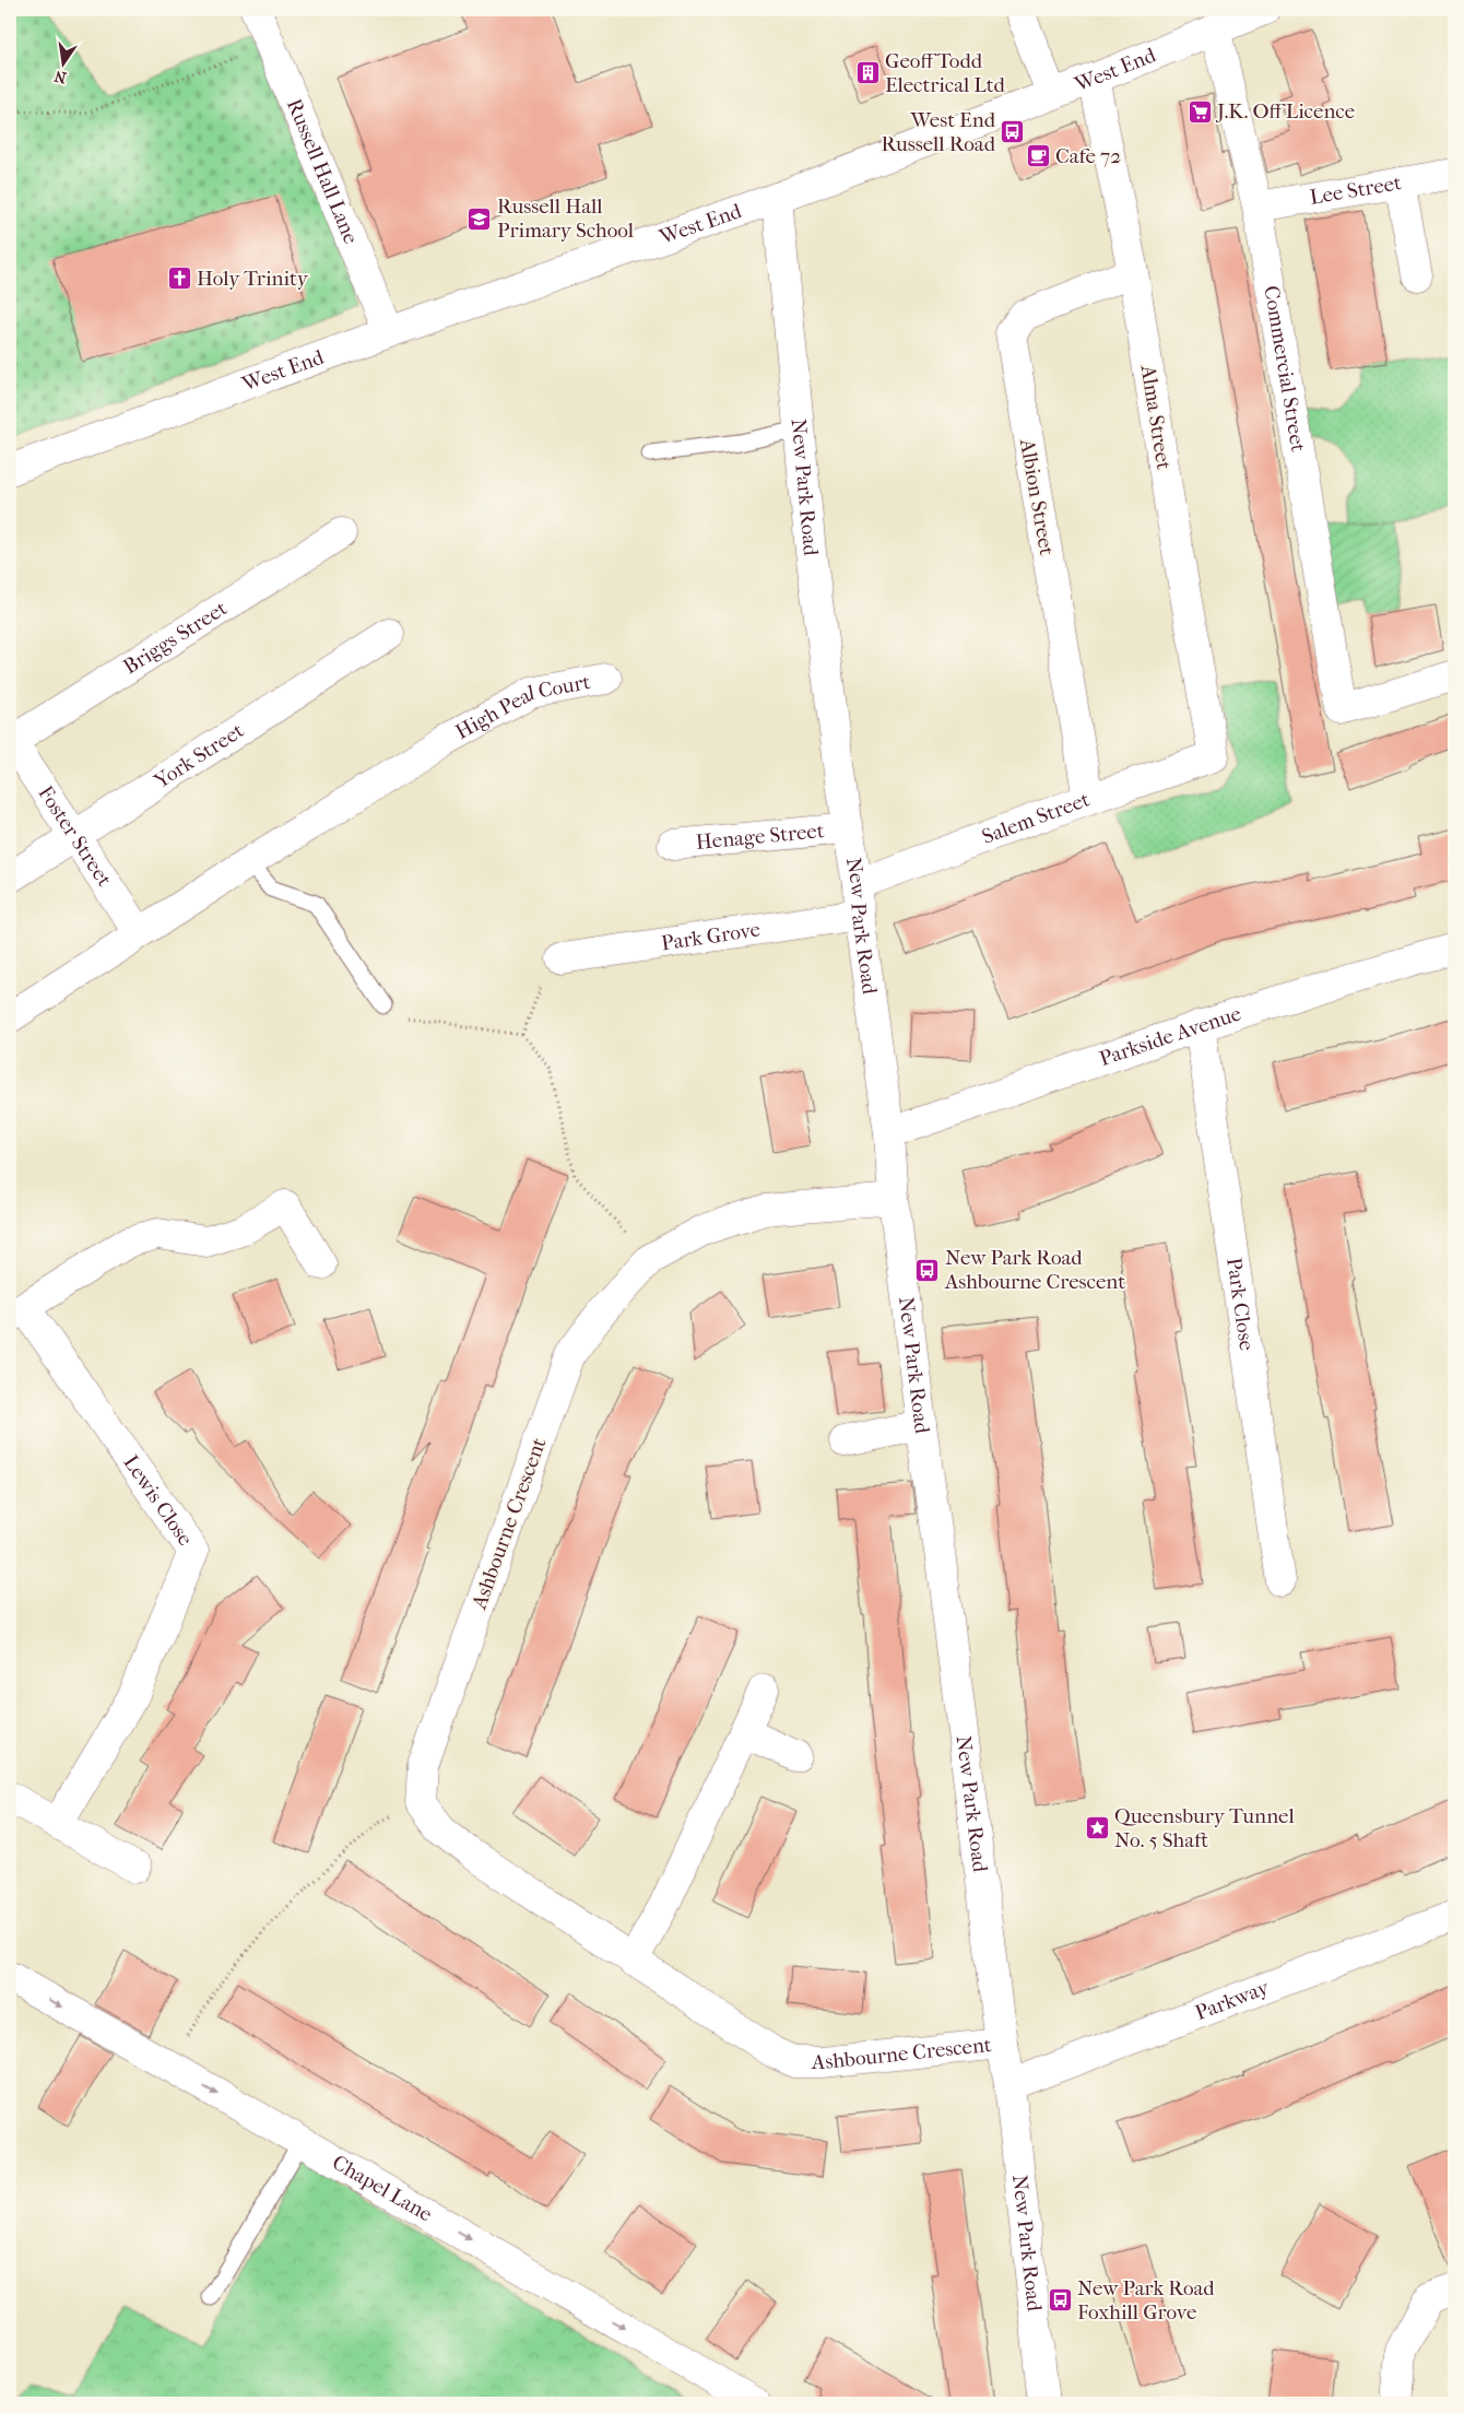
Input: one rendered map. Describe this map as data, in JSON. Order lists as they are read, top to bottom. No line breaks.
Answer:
{"streets":{"street":["West End","Russell Hall Lane","Lee Street","Commercial Street","Alma Street","New Park Road","Albion Street","Briggs Street","High Peal Court","York Street","Salem Street","Foster Street","Henage Street","Park Grove","Parkside Avenue","Park Close","Lewis Close","Ashbourne Crescent","Parkway","Chapel Lane"]},"crossings":[["West End","Russell Hall Lane"],["West End","Commercial Street"],["West End","Alma Street"],["West End","New Park Road"],["Lee Street","Commercial Street"],["Alma Street","Albion Street"],["Alma Street","Salem Street"],["New Park Road","Salem Street"],["New Park Road","Henage Street"],["New Park Road","Park Grove"],["New Park Road","Parkside Avenue"],["New Park Road","Ashbourne Crescent"],["New Park Road","Parkway"],["Albion Street","Salem Street"],["Briggs Street","Foster Street"],["High Peal Court","Foster Street"],["York Street","Foster Street"],["Parkside Avenue","Park Close"]],"one_way":["Chapel Lane"],"places":{"building":["Geoff Todd Electrical Ltd"],"supermarket":["J.K. Off Licence"],"bus stop":["West End Russell Road","New Park Road Ashbourne Crescent","New Park Road Foxhill Grove"],"cafe":["Cafe 72"],"school or university":["Russell Hall Primary School"],"church":["Holy Trinity"],"place":["Queensbury Tunnel No. 5 Shaft"]},"north":"bottom"}
